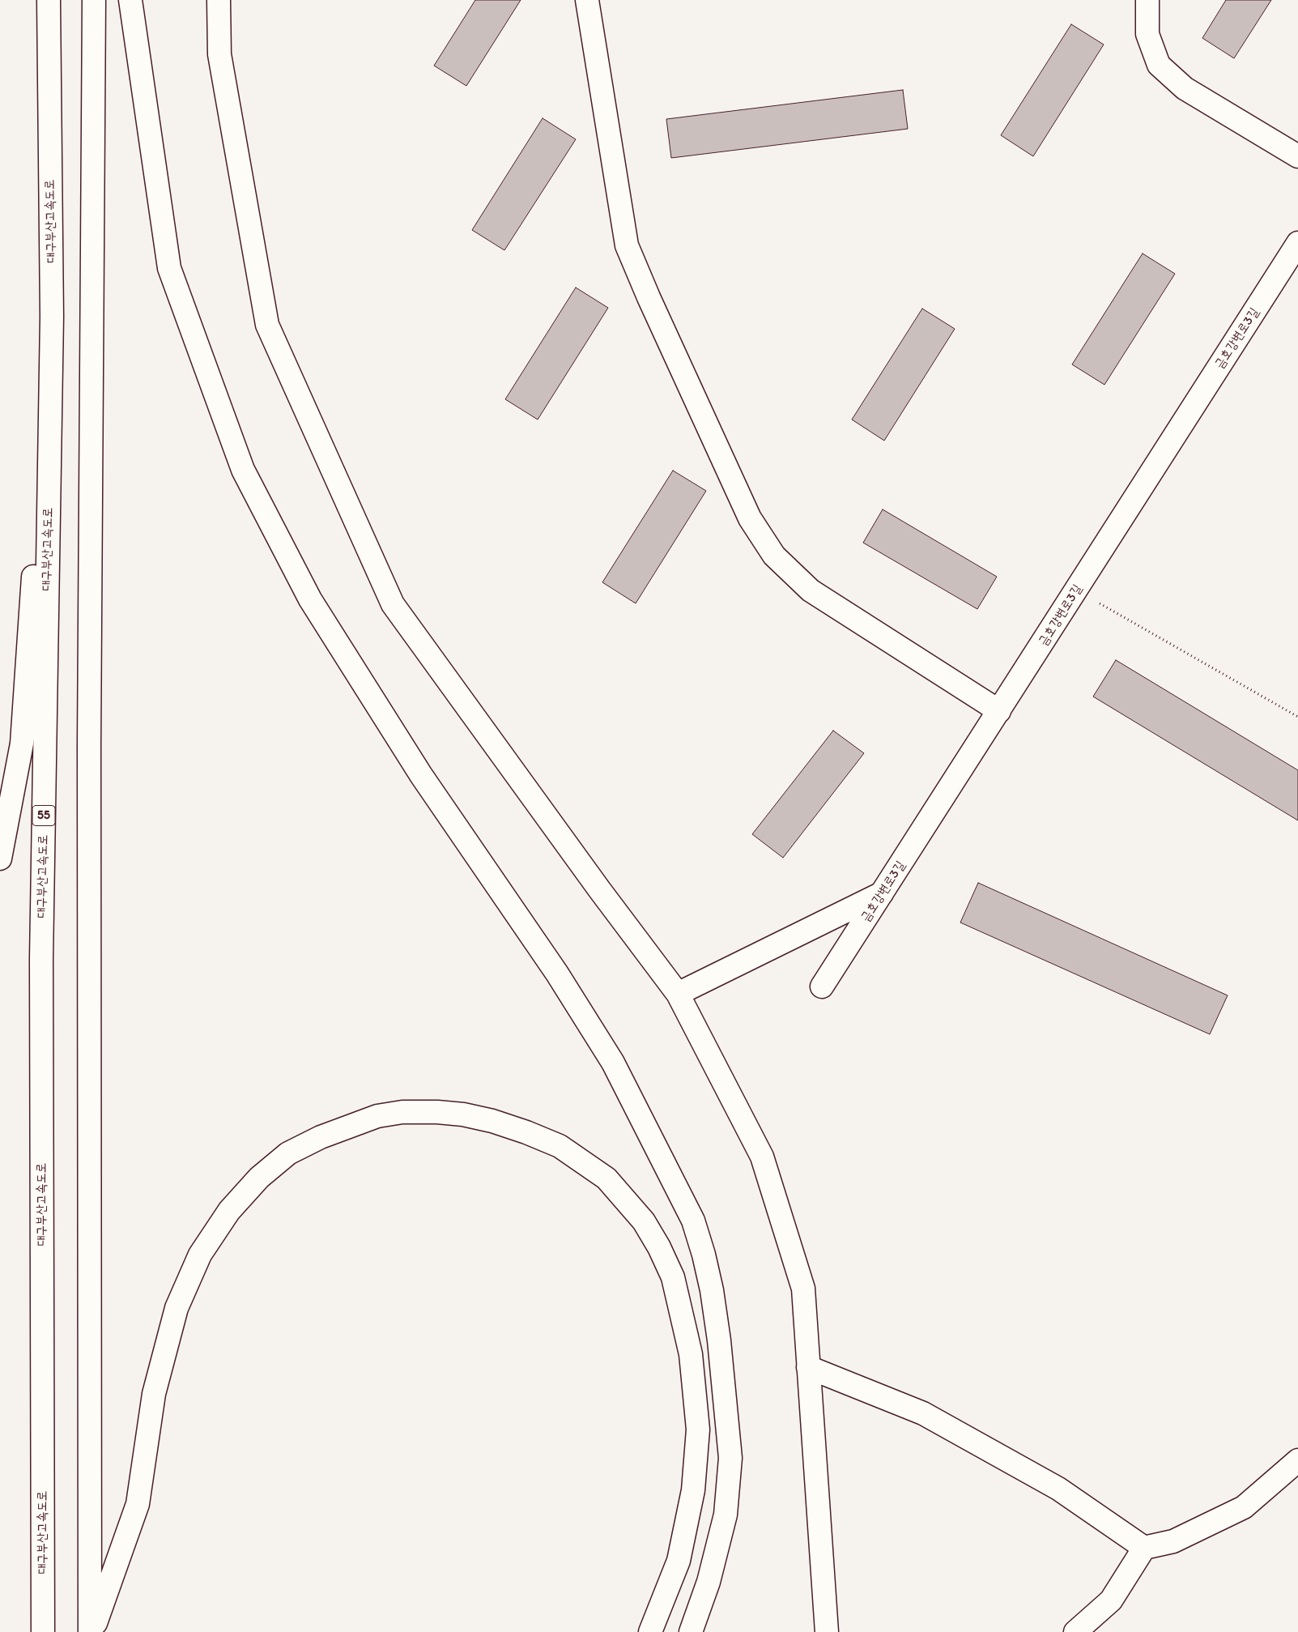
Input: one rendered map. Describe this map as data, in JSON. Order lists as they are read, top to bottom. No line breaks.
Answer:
{"streets":{"main road":["대구부산고속도로","금호강변로3길","55"]}}
